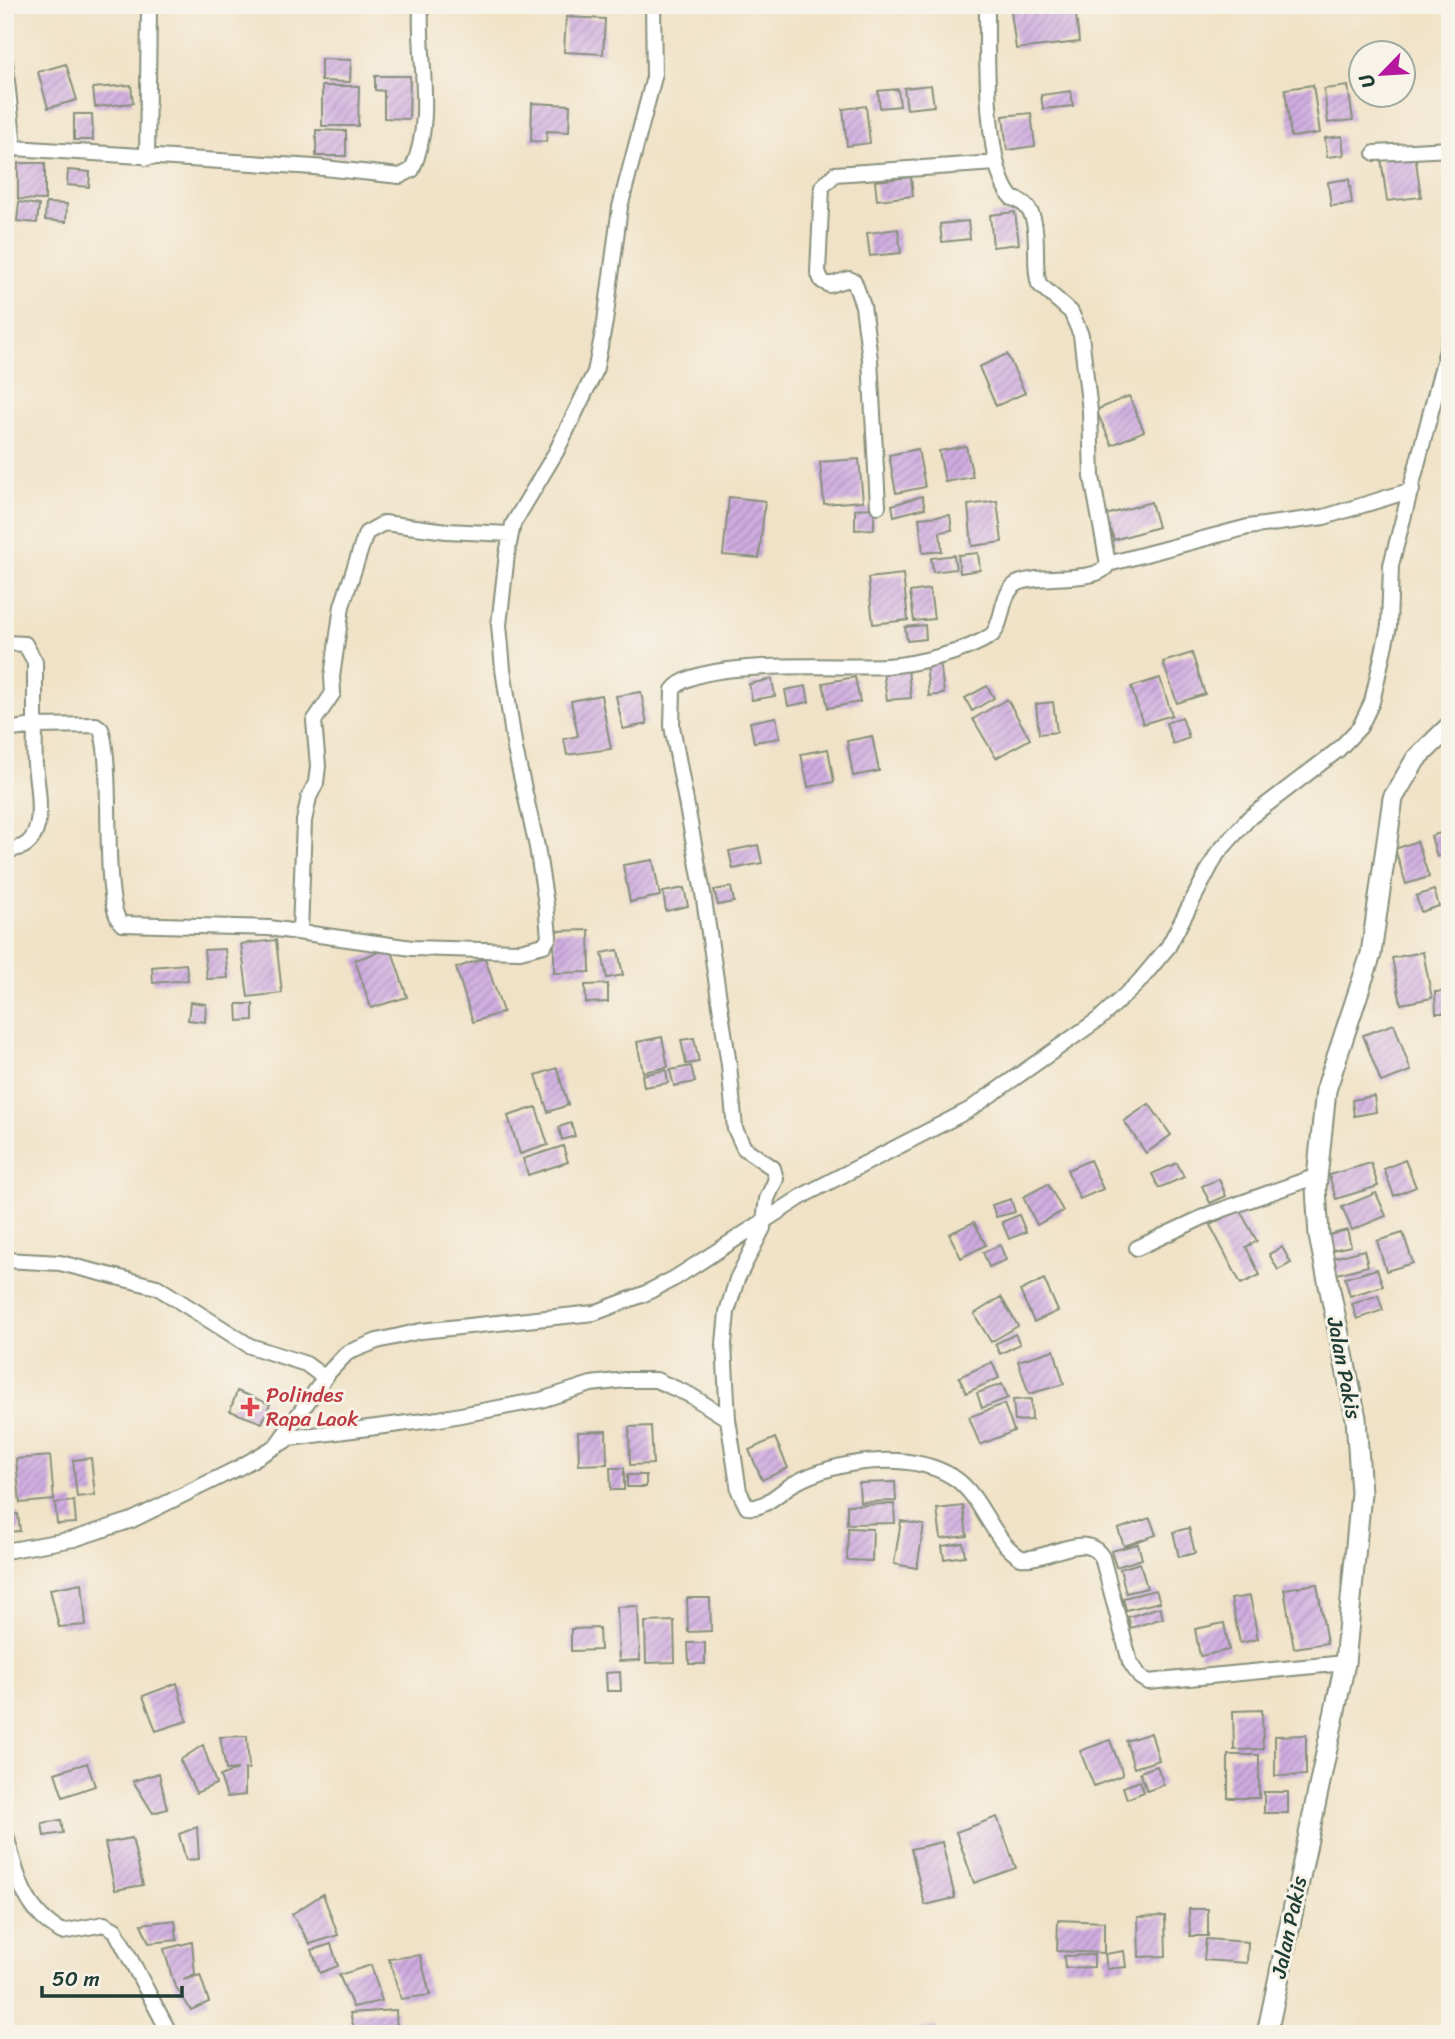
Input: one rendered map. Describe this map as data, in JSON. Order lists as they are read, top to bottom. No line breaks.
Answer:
{"streets":{"street":["Jalan Pakis"]},"places":{"health":["Polindes Rapa Laok"]},"scale_bar":"50 m","north":"bottom left"}
